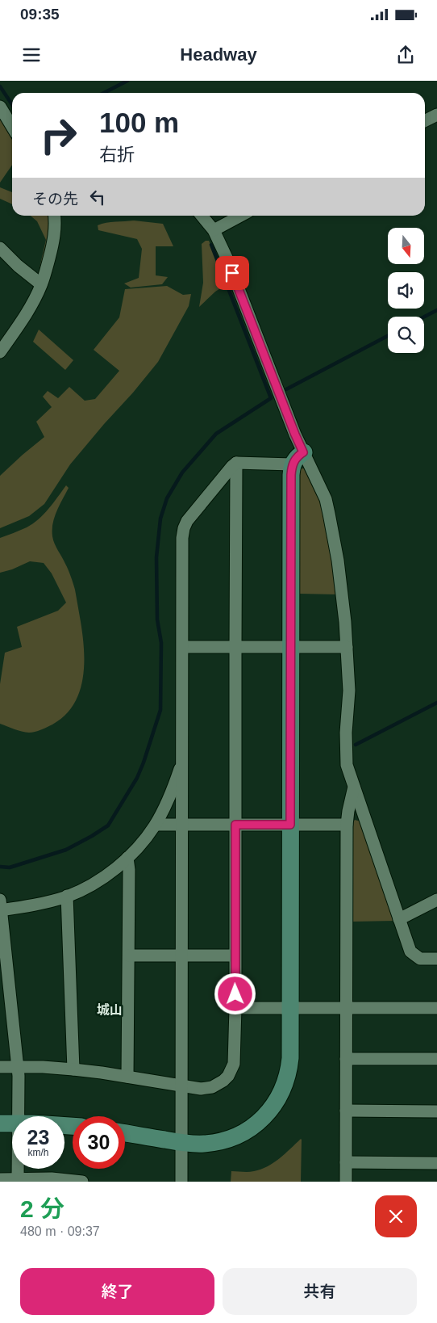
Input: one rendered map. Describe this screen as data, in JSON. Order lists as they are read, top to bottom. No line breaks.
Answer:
{"districts":["城山"],"north":"bottom","page":{"status":"09:35","header":"Headway","turn":["100 m","右折"],"then":"その先","speed":"23 km/h","limit":"30","heading":["2 分","480 m · 09:37"],"buttons":["終了","共有"]}}
